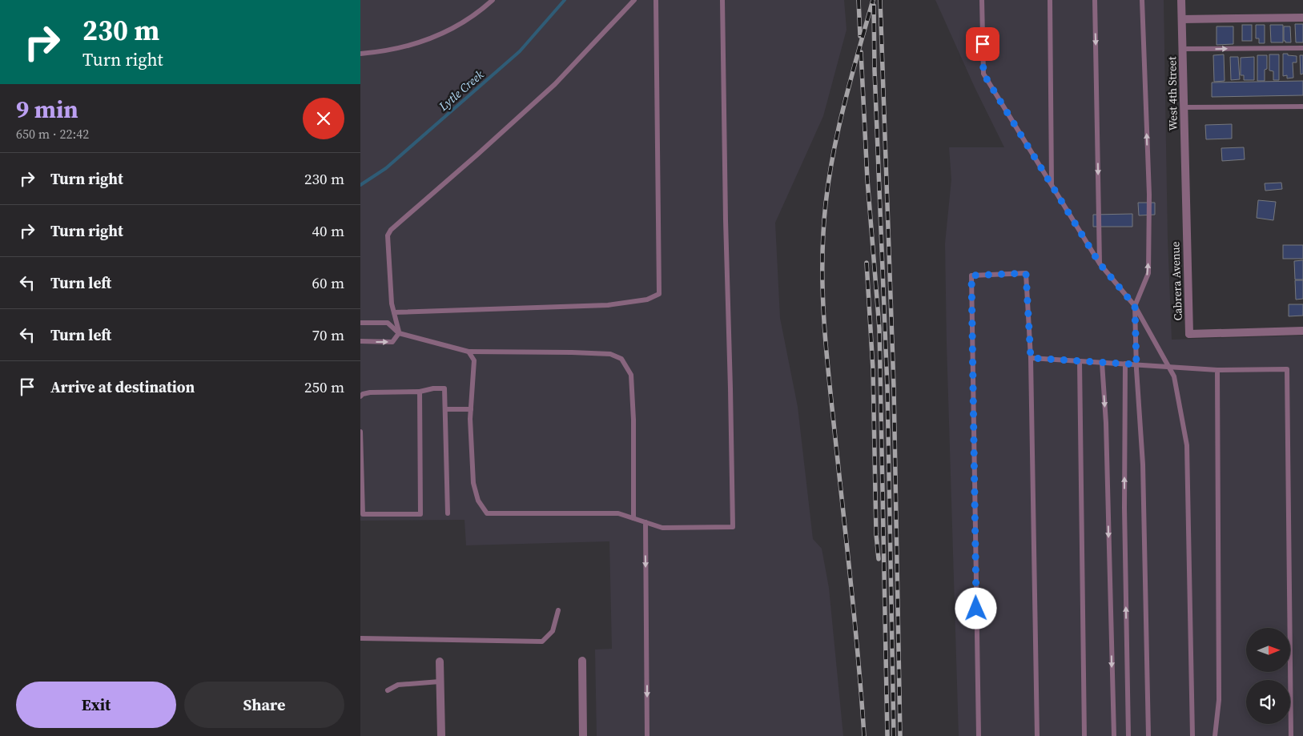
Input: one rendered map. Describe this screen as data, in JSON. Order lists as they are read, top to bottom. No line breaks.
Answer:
{"streets":{"street":["West 4th Street","Cabrera Avenue"]},"crossings":[["West 4th Street","Cabrera Avenue"]],"water":["Lytle Creek"],"north":"right","page":{"turn":["230 m","Turn right"],"heading":["9 min","650 m · 22:42"],"list":[{"name":"Turn right","value":"230 m"},{"name":"Turn right","value":"40 m"},{"name":"Turn left","value":"60 m"},{"name":"Turn left","value":"70 m"},{"name":"Arrive at destination","value":"250 m"}],"buttons":["Exit","Share"]}}
